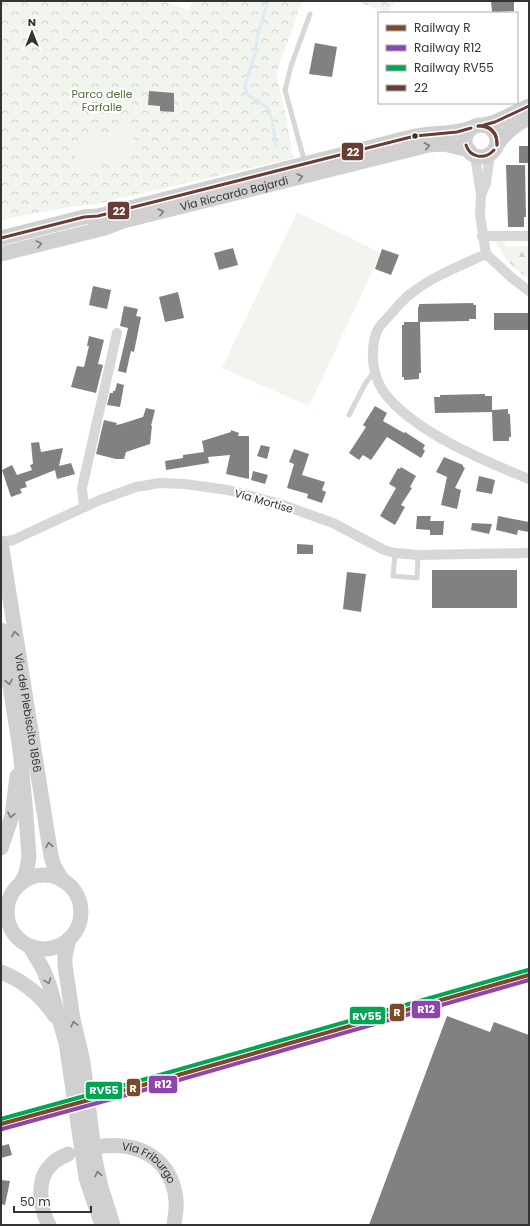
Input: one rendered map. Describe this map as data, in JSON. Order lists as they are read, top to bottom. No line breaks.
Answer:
{"streets":{"main road":["Via Riccardo Bajardi","Via del Plebiscito 1866","Via Friburgo"],"street":["Via Mortise"]},"crossings":[["Via Mortise","Via del Plebiscito 1866"]],"parks":["Parco delle Farfalle"],"lines":["transit line 22","rail line RV55","rail line R","rail line R12"],"legend":["Railway R","Railway R12","Railway RV55","22"],"scale_bar":"50 m","north":"top"}
